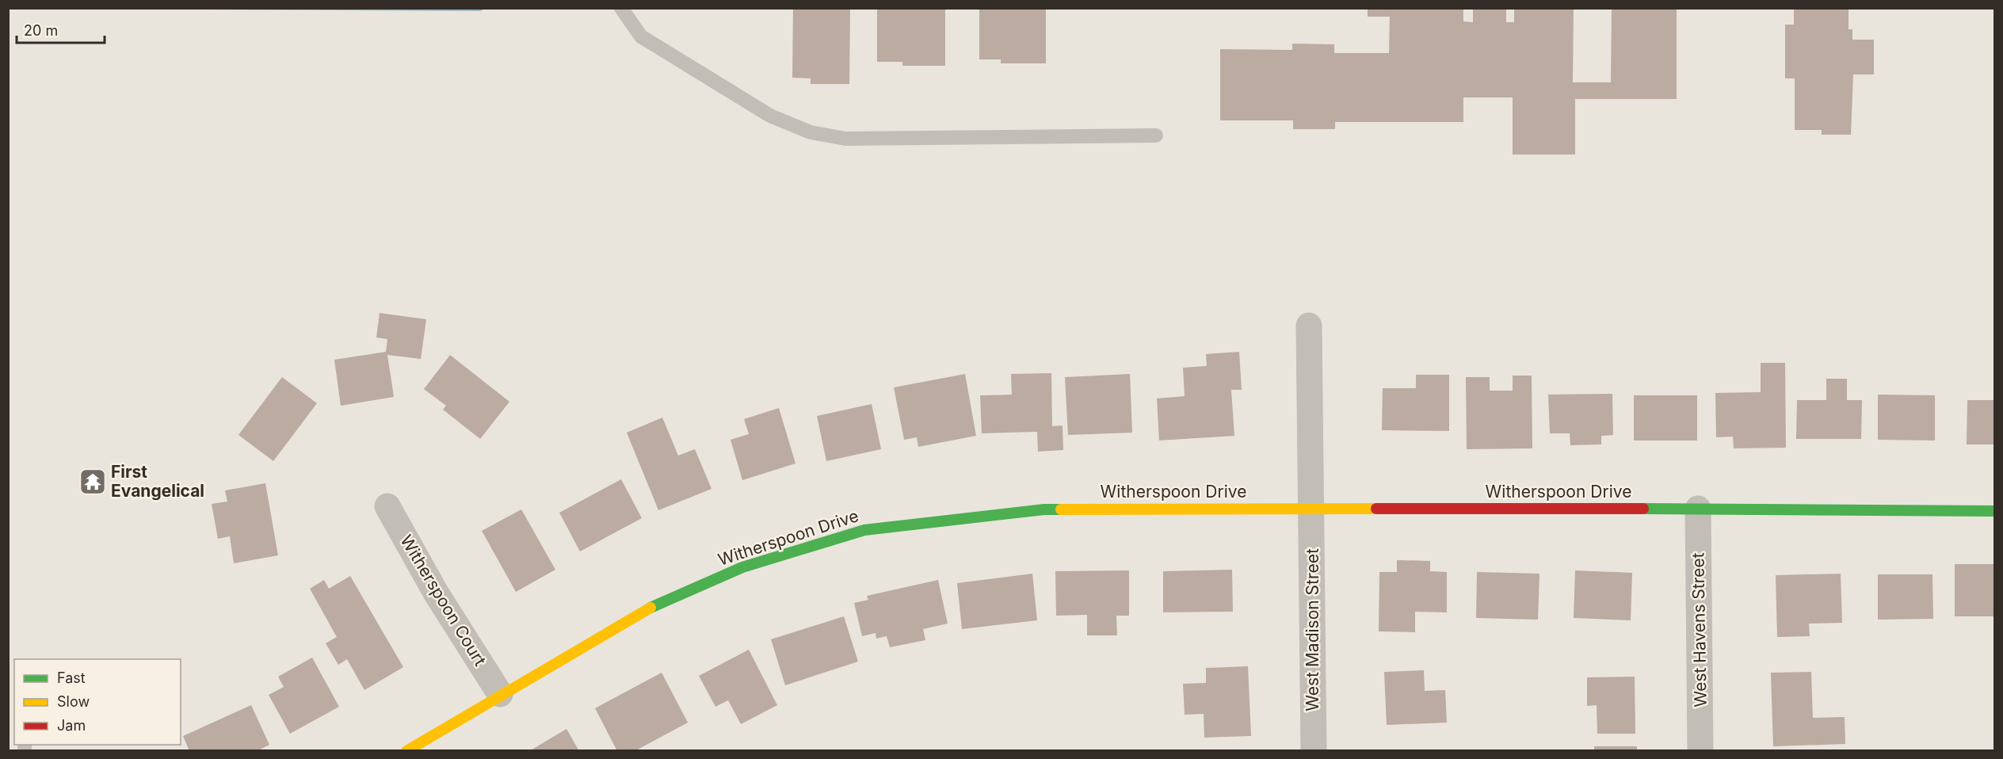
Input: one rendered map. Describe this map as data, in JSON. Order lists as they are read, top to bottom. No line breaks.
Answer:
{"streets":{"street":["Witherspoon Drive","Witherspoon Court","West Madison Street","West Havens Street"]},"crossings":[["Witherspoon Drive","Witherspoon Court"],["Witherspoon Drive","West Madison Street"],["Witherspoon Drive","West Havens Street"]],"places":{"temple":["First Evangelical"]},"legend":["Fast","Slow","Jam"],"scale_bar":"20 m"}
